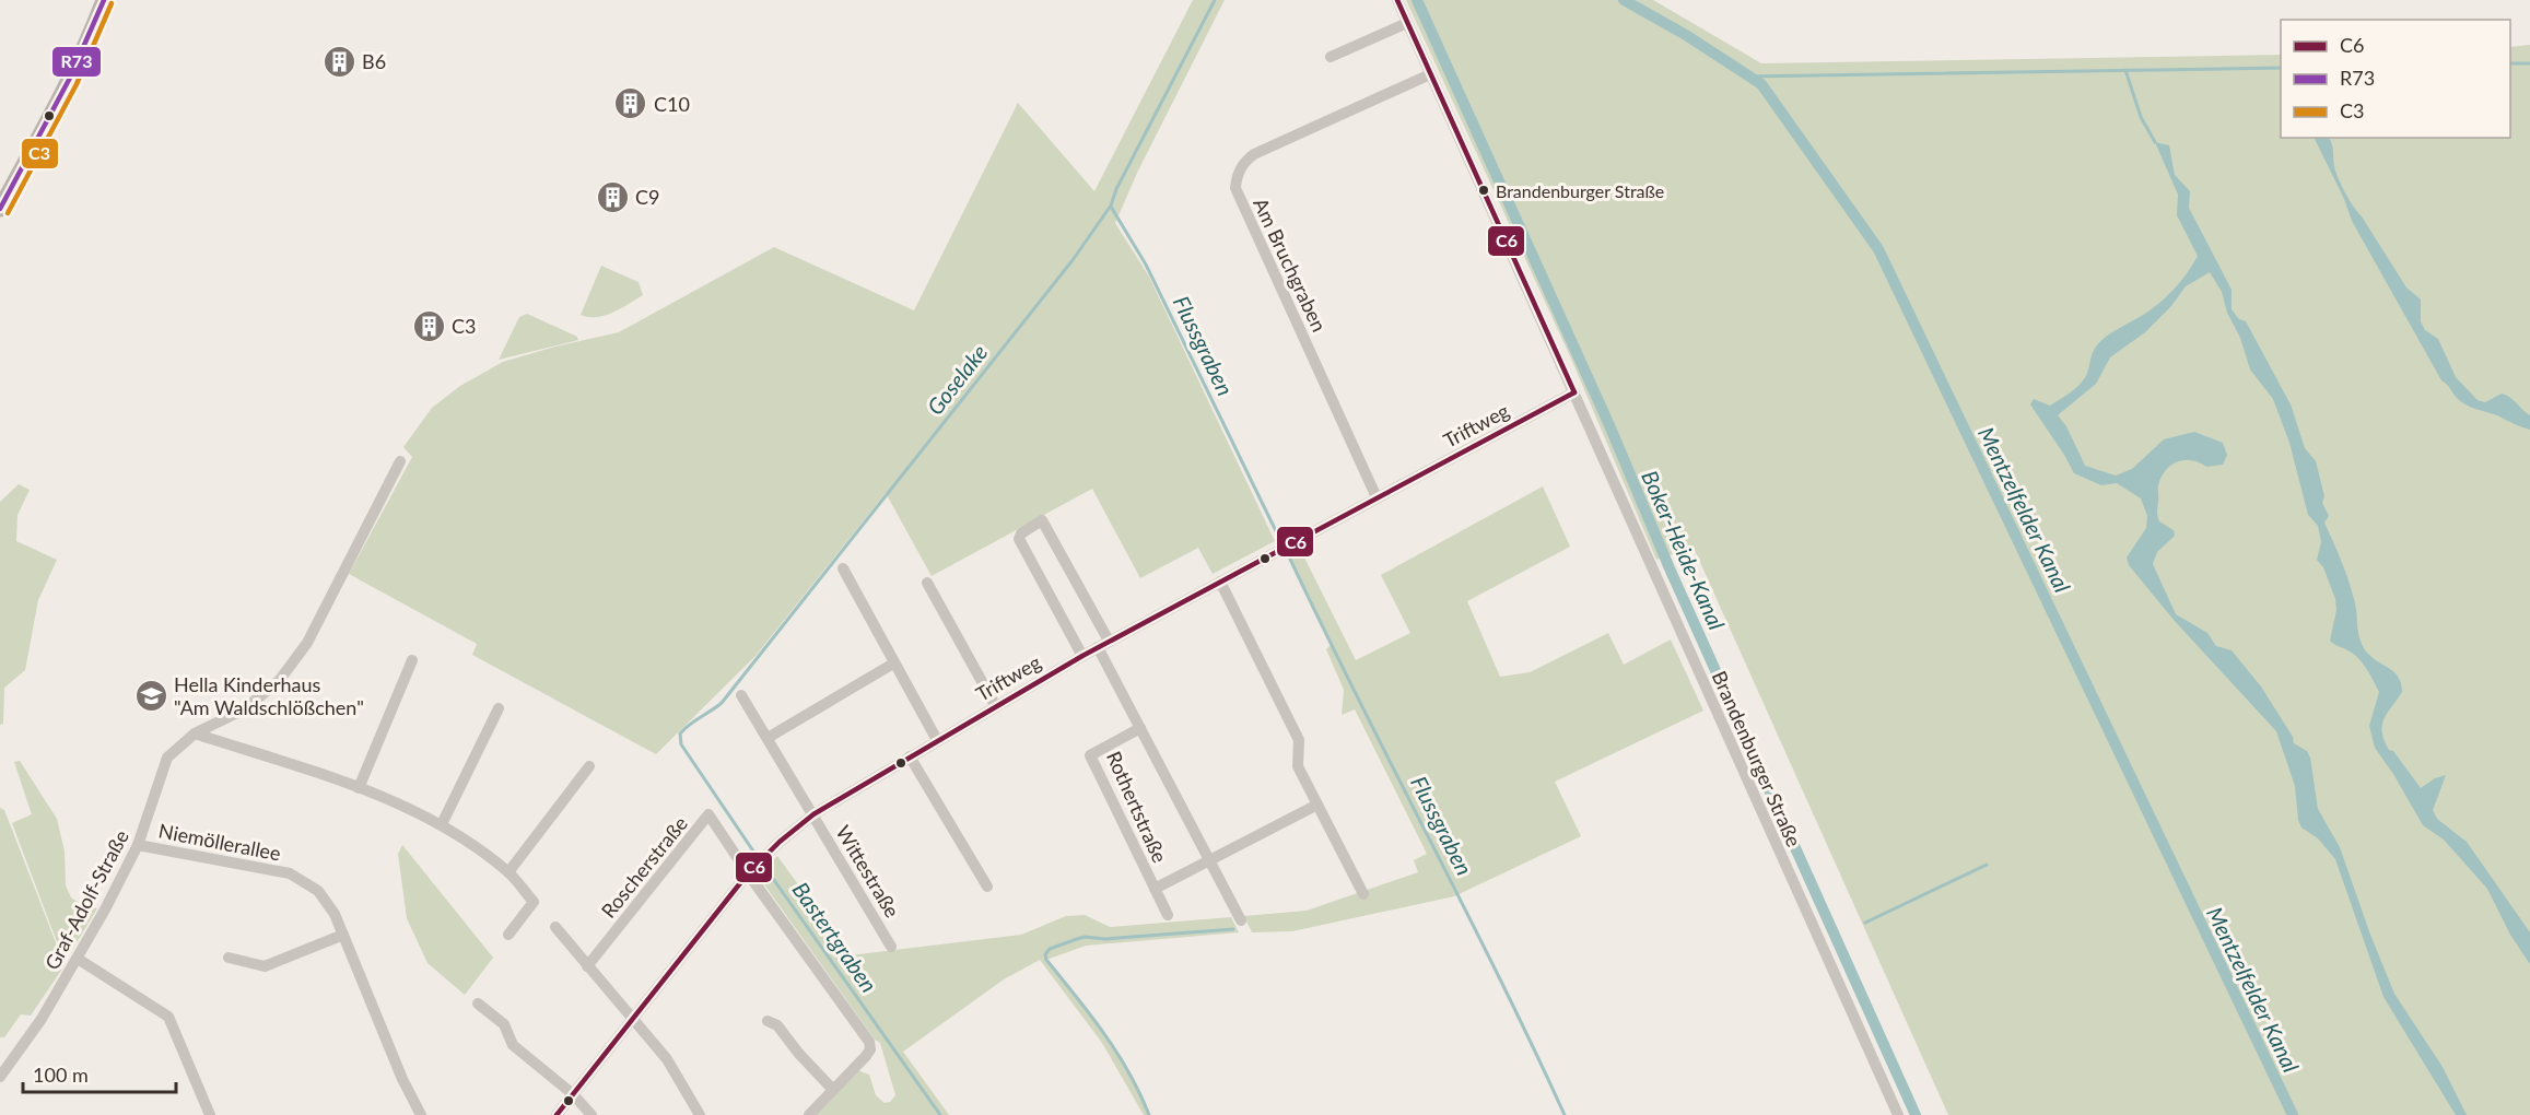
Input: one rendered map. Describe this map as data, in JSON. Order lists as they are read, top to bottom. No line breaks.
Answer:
{"streets":{"street":["Am Bruchgraben","Triftweg","Brandenburger Straße","Rothertstraße","Niemöllerallee","Roscherstraße","Wittestraße","Graf-Adolf-Straße"]},"crossings":[["Am Bruchgraben","Triftweg"],["Am Bruchgraben","Brandenburger Straße"],["Triftweg","Brandenburger Straße"],["Triftweg","Rothertstraße"],["Triftweg","Roscherstraße"],["Triftweg","Wittestraße"],["Niemöllerallee","Graf-Adolf-Straße"]],"water":["Flussgraben","Goselake","Mentzelfelder Kanal","Boker-Heide-Kanal","Bastertgraben"],"places":{"building":["B6","C10","C9","C3"],"other":["Brandenburger Straße"],"school or university":["Hella Kinderhaus \"Am Waldschlößchen\""]},"lines":["transit line C6","transit line R73","transit line C3"],"legend":["C6","R73","C3"],"scale_bar":"100 m"}
